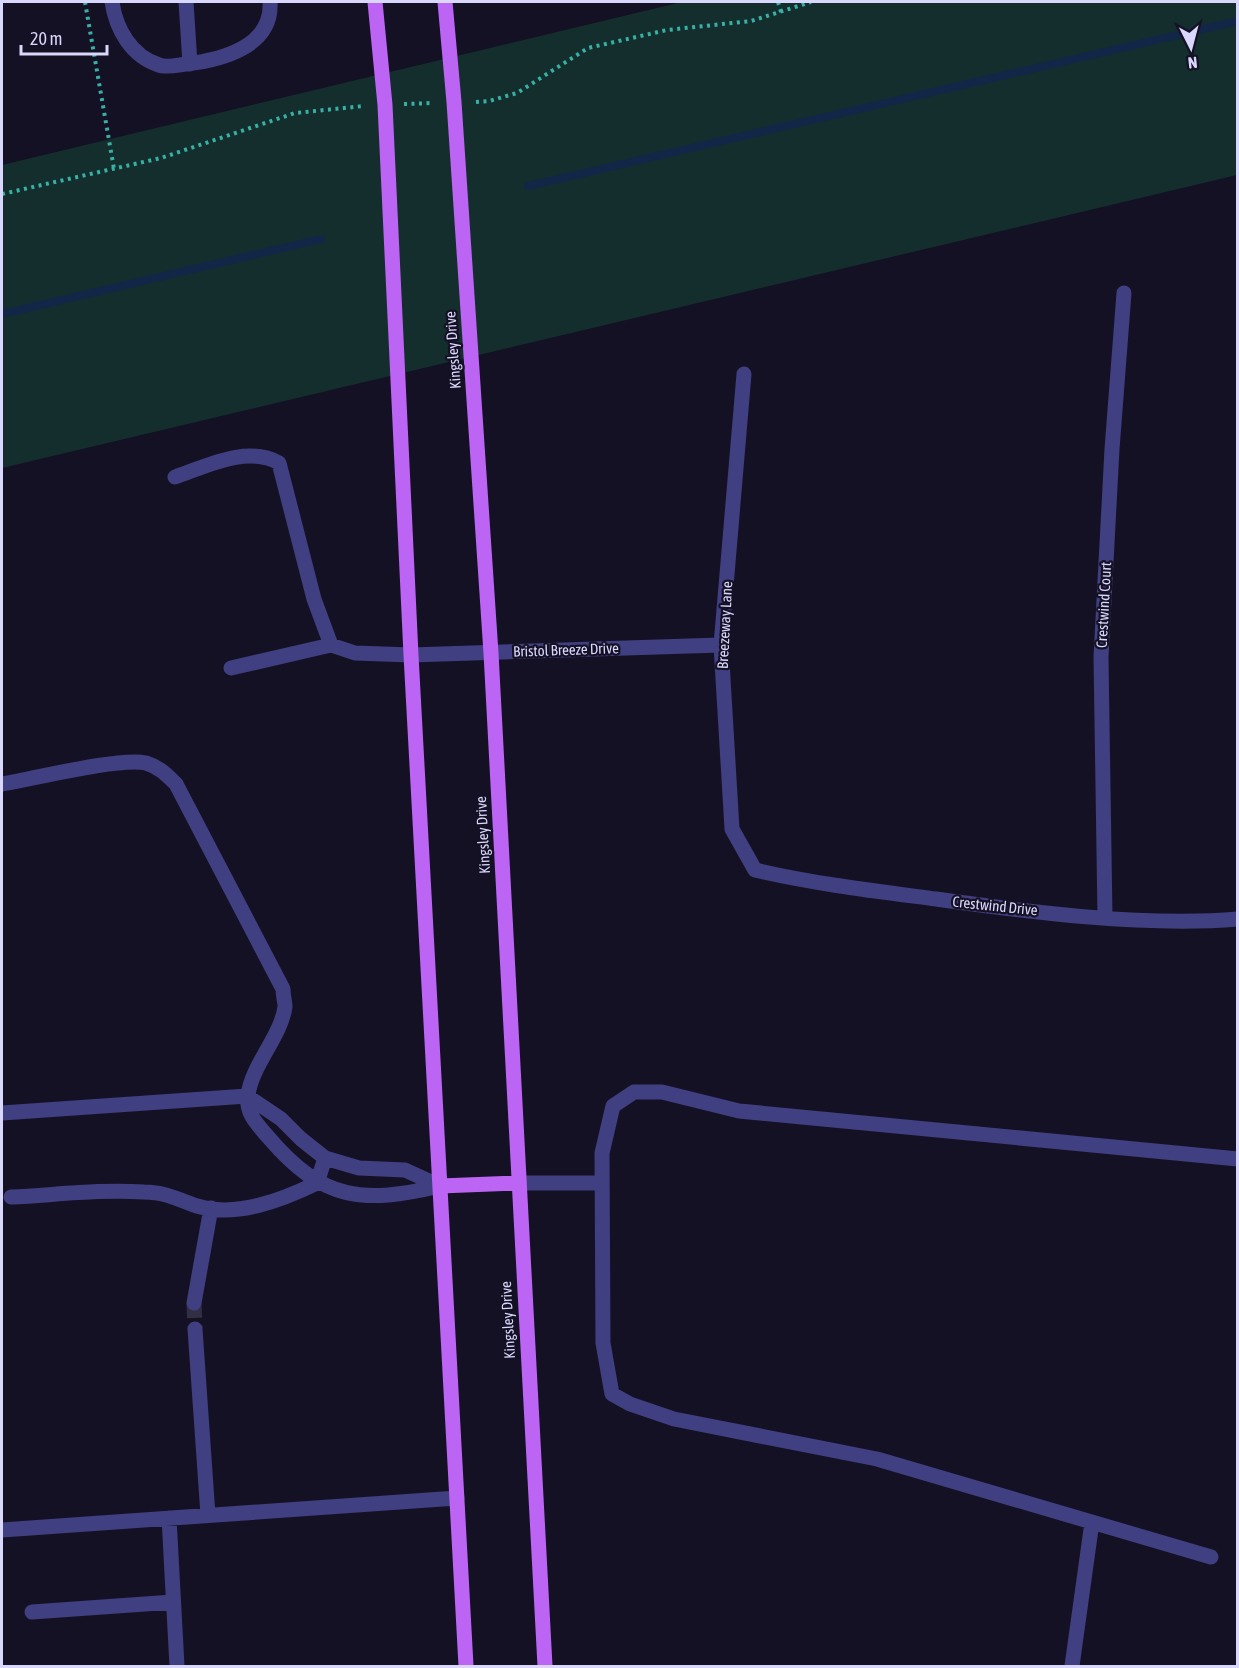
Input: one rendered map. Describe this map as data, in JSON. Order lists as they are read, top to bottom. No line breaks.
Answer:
{"streets":{"main road":["Kingsley Drive"],"street":["Crestwind Court","Breezeway Lane","Bristol Breeze Drive","Crestwind Drive"]},"crossings":[["Kingsley Drive","Bristol Breeze Drive"],["Crestwind Court","Crestwind Drive"],["Breezeway Lane","Bristol Breeze Drive"],["Breezeway Lane","Crestwind Drive"]],"scale_bar":"20 m","north":"bottom"}
